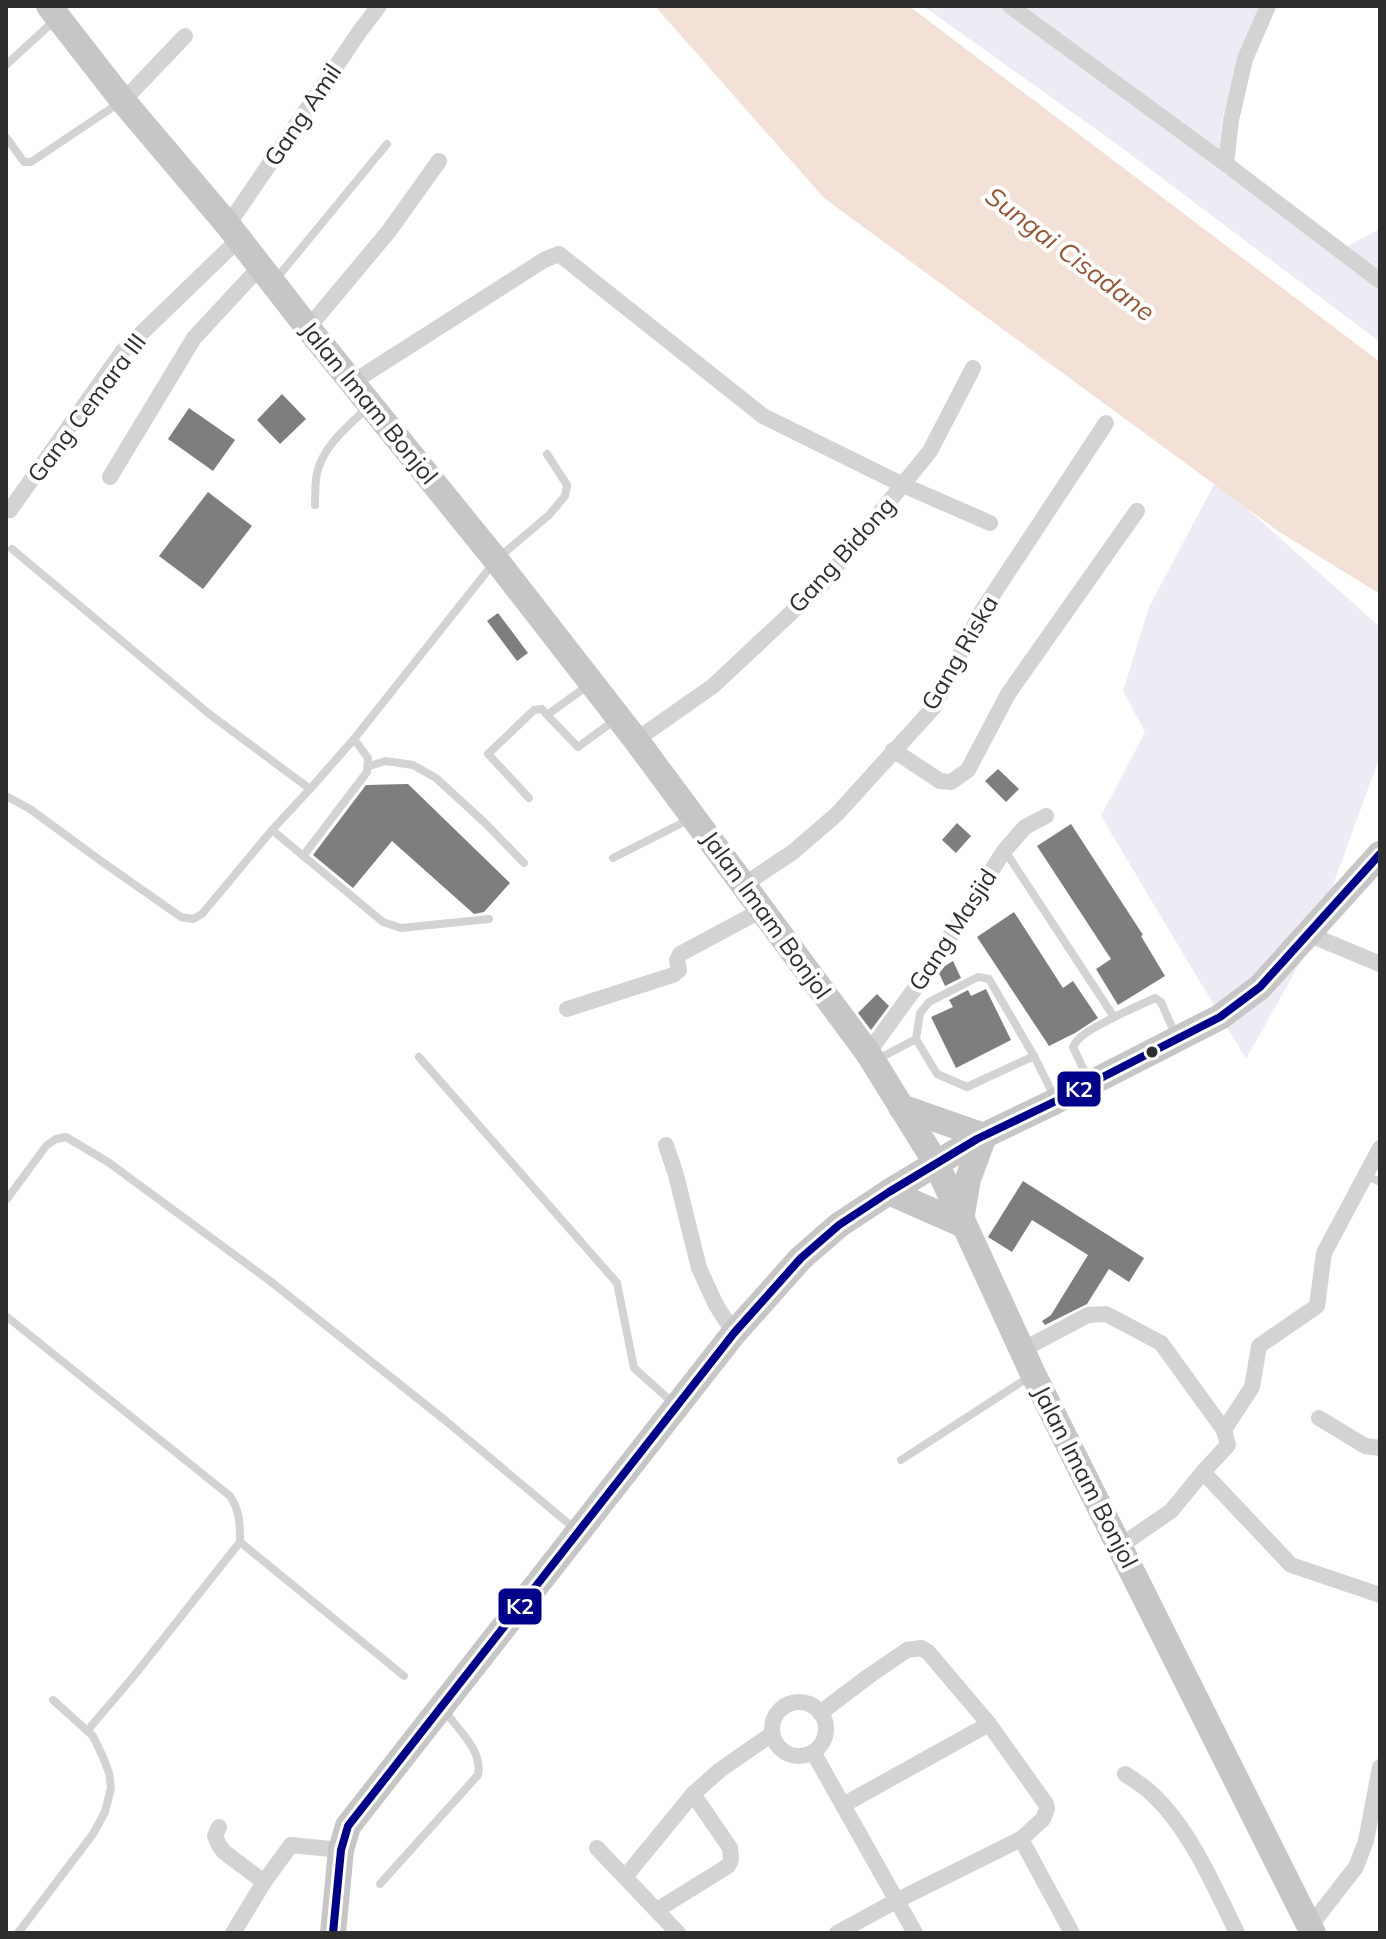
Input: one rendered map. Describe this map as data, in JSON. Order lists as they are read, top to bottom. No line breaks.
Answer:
{"streets":{"main road":["Jalan Imam Bonjol"],"street":["Gang Amil","Gang Cemara III","Gang Bidong","Gang Riska","Gang Masjid"]},"crossings":[["Gang Amil","Jalan Imam Bonjol"],["Gang Amil","Gang Cemara III"],["Jalan Imam Bonjol","Gang Cemara III"],["Jalan Imam Bonjol","Gang Bidong"],["Jalan Imam Bonjol","Gang Riska"],["Jalan Imam Bonjol","Gang Masjid"]],"water":["Sungai Cisadane"],"lines":["transit line K2"]}
